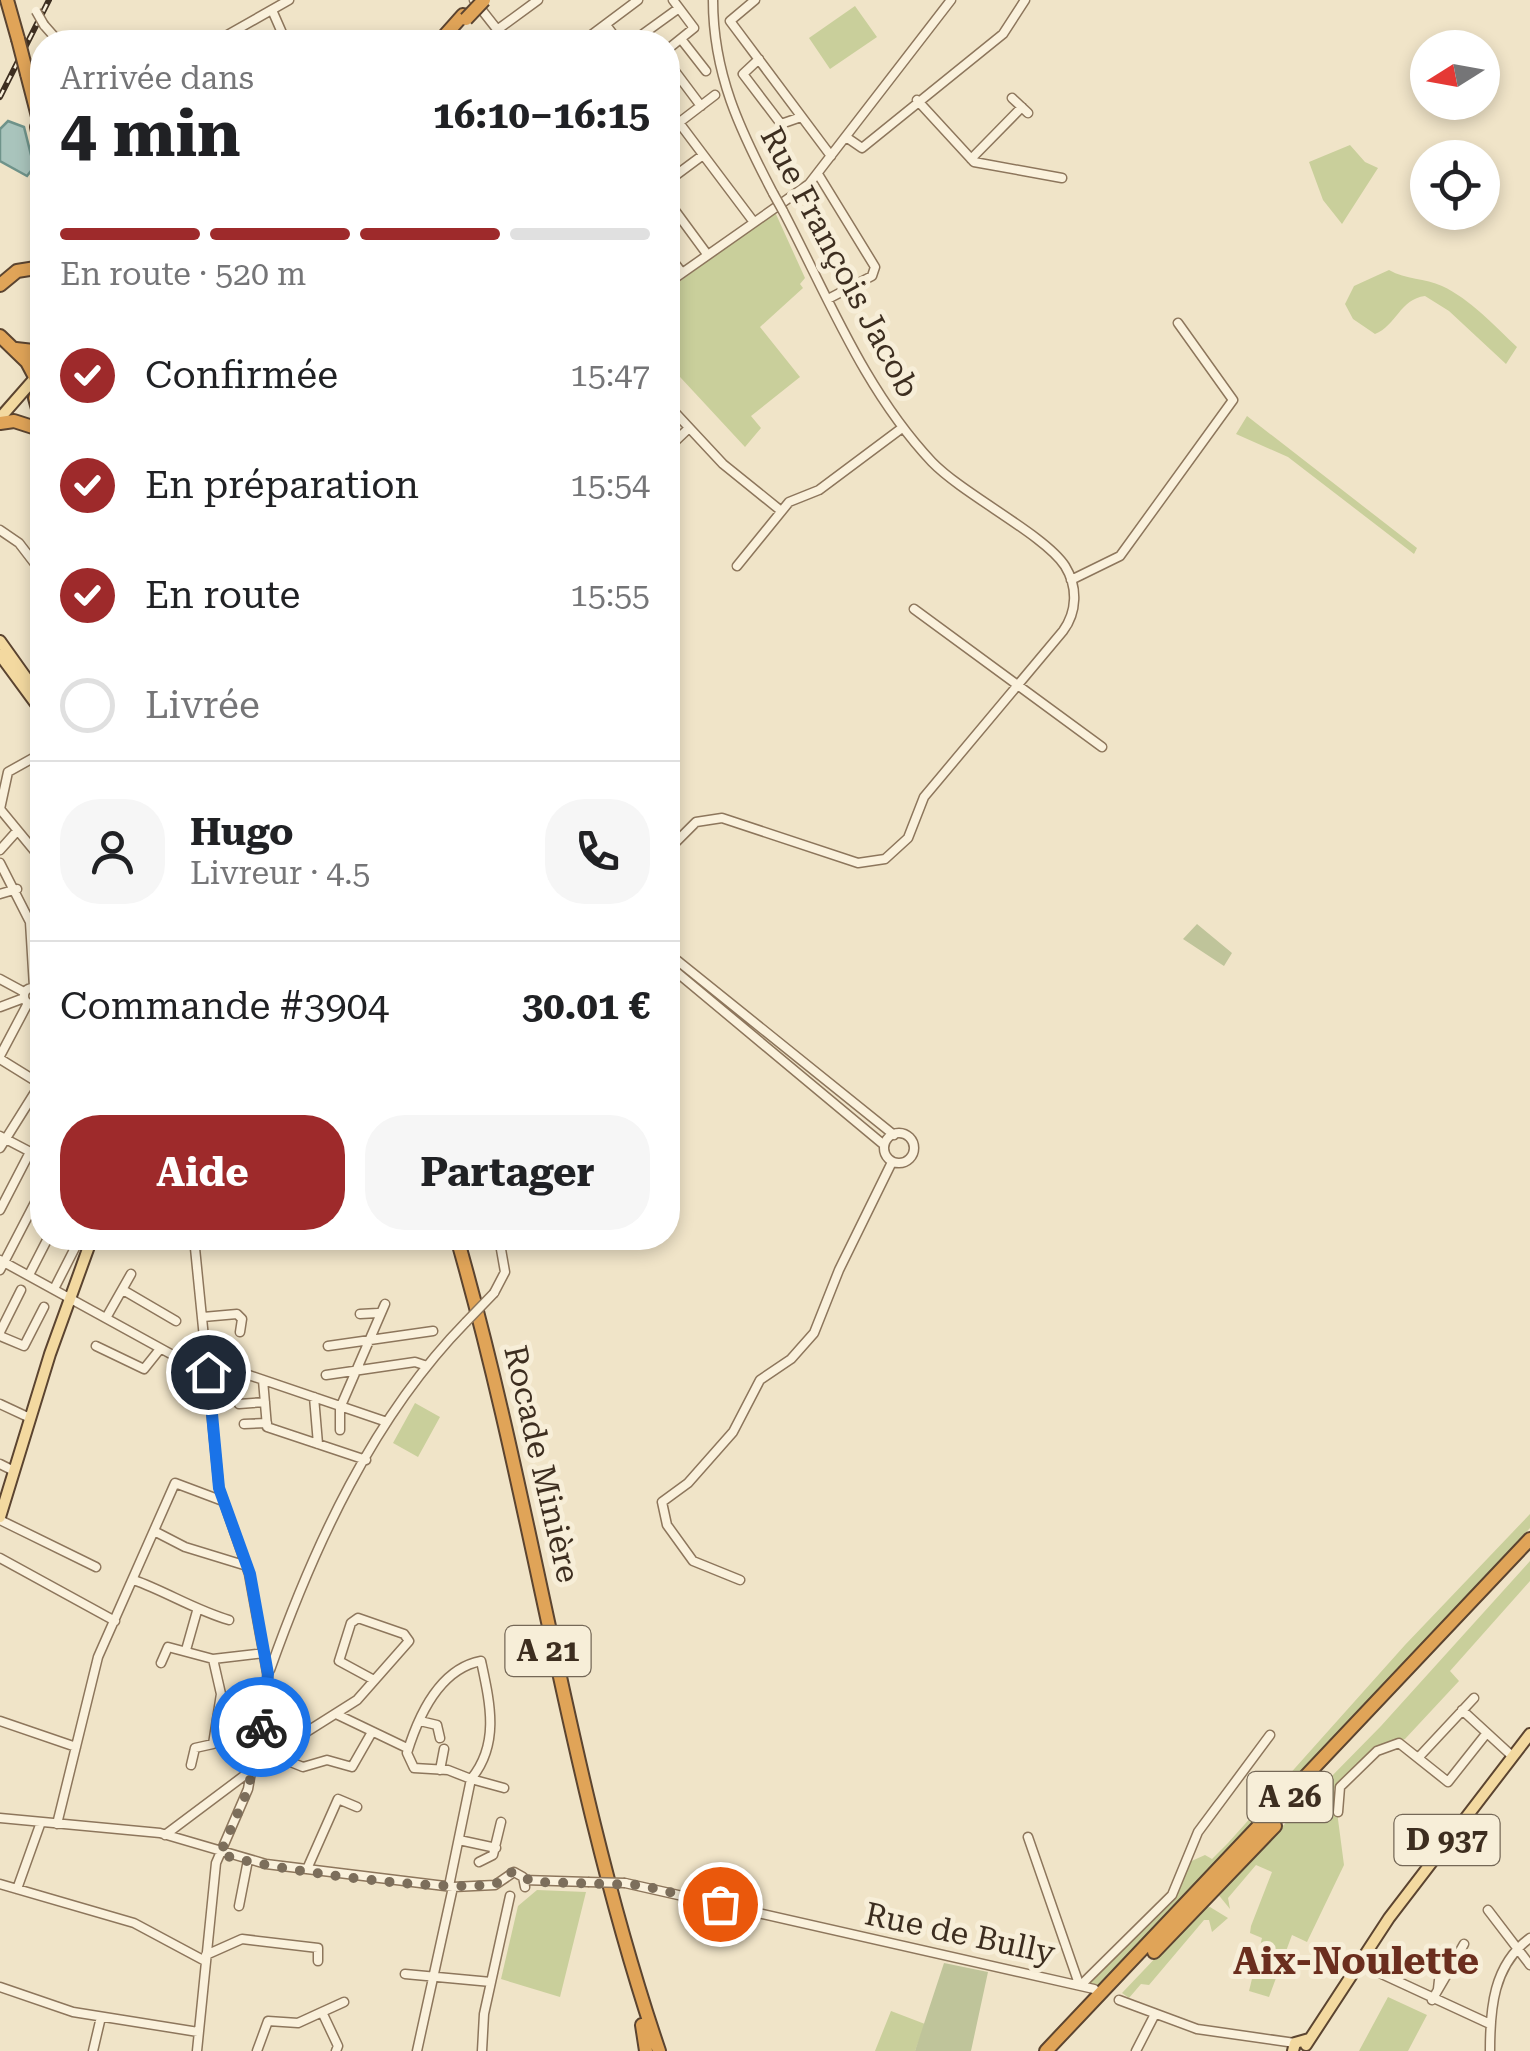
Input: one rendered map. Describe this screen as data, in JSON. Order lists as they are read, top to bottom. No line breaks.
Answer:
{"streets":{"highway":["Rocade Minière","A 21","A 26"],"main road":["D 937"],"street":["Rue François Jacob","Rue de Bully"]},"districts":["Aix-Noulette"],"north":"left","page":{"heading":["4 min","Arrivée dans","16:10–16:15"],"panel":["Hugo","Livreur · 4.5","Commande #3904","30.01 €"],"bar":"En route · 520 m","list":[["Confirmée","15:47"],["En préparation","15:54"],["En route","15:55"],"Livrée"],"buttons":["Aide","Partager"]}}
